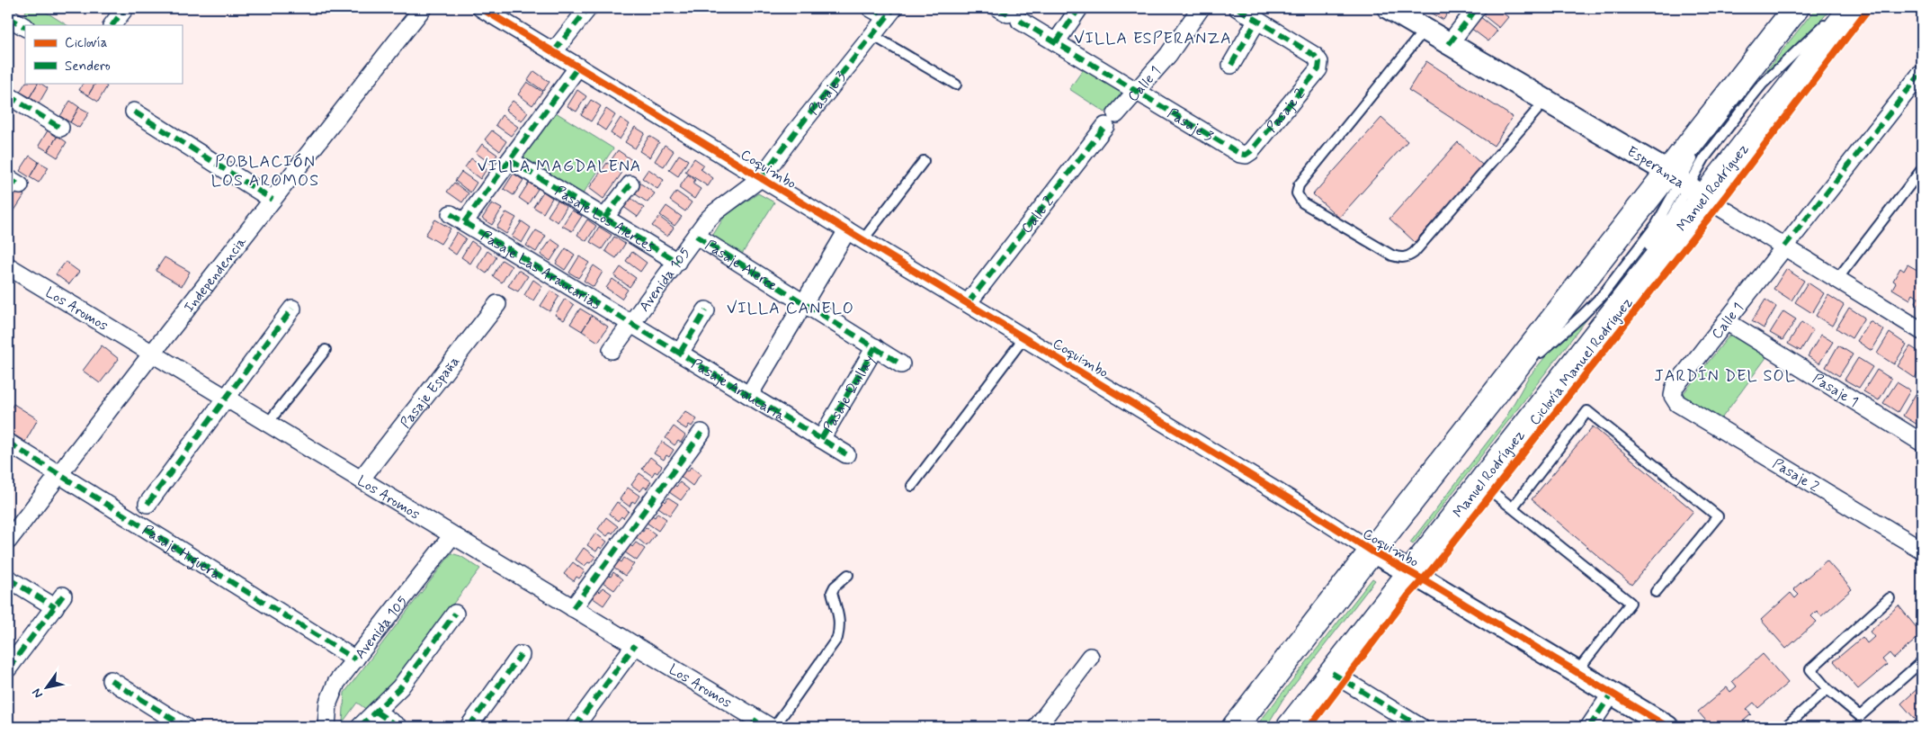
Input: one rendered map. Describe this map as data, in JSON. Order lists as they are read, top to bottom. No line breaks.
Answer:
{"streets":{"main road":["Manuel Rodríguez"],"street":["Calle 1","Pasaje 3","Pasaje 2","Esperanza","Coquimbo","Calle 2","Pasaje Los Alerces","Pasaje Alerce","Pasaje Las Araucarias","Independencia","Avenida 105","Los Aromos","Pasaje Araucaria","Pasaje 1","Pasaje España","Pasaje Quillay","Pasaje Higuera"],"cycle path":["Ciclovía Manuel Rodriguez"]},"crossings":[["Calle 1","Pasaje 3"],["Calle 1","Pasaje 2"],["Calle 1","Esperanza"],["Calle 1","Calle 2"],["Calle 1","Pasaje 1"],["Pasaje 3","Pasaje 2"],["Pasaje 3","Coquimbo"],["Pasaje 3","Avenida 105"],["Esperanza","Manuel Rodríguez"],["Coquimbo","Manuel Rodríguez"],["Coquimbo","Calle 2"],["Coquimbo","Avenida 105"],["Pasaje Los Alerces","Pasaje Las Araucarias"],["Pasaje Los Alerces","Avenida 105"],["Pasaje Alerce","Avenida 105"],["Pasaje Alerce","Pasaje Quillay"],["Pasaje Las Araucarias","Avenida 105"],["Pasaje Las Araucarias","Pasaje Araucaria"],["Independencia","Los Aromos"],["Independencia","Pasaje Higuera"],["Avenida 105","Los Aromos"],["Avenida 105","Pasaje Araucaria"],["Avenida 105","Pasaje Higuera"],["Los Aromos","Pasaje España"],["Pasaje Araucaria","Pasaje Quillay"]],"districts":["VILLA ESPERANZA","POBLACIÓN LOS AROMOS","VILLA MAGDALENA","VILLA CANELO","JARDÍN DEL SOL"],"legend":["Ciclovía","Sendero"],"north":"bottom left"}
